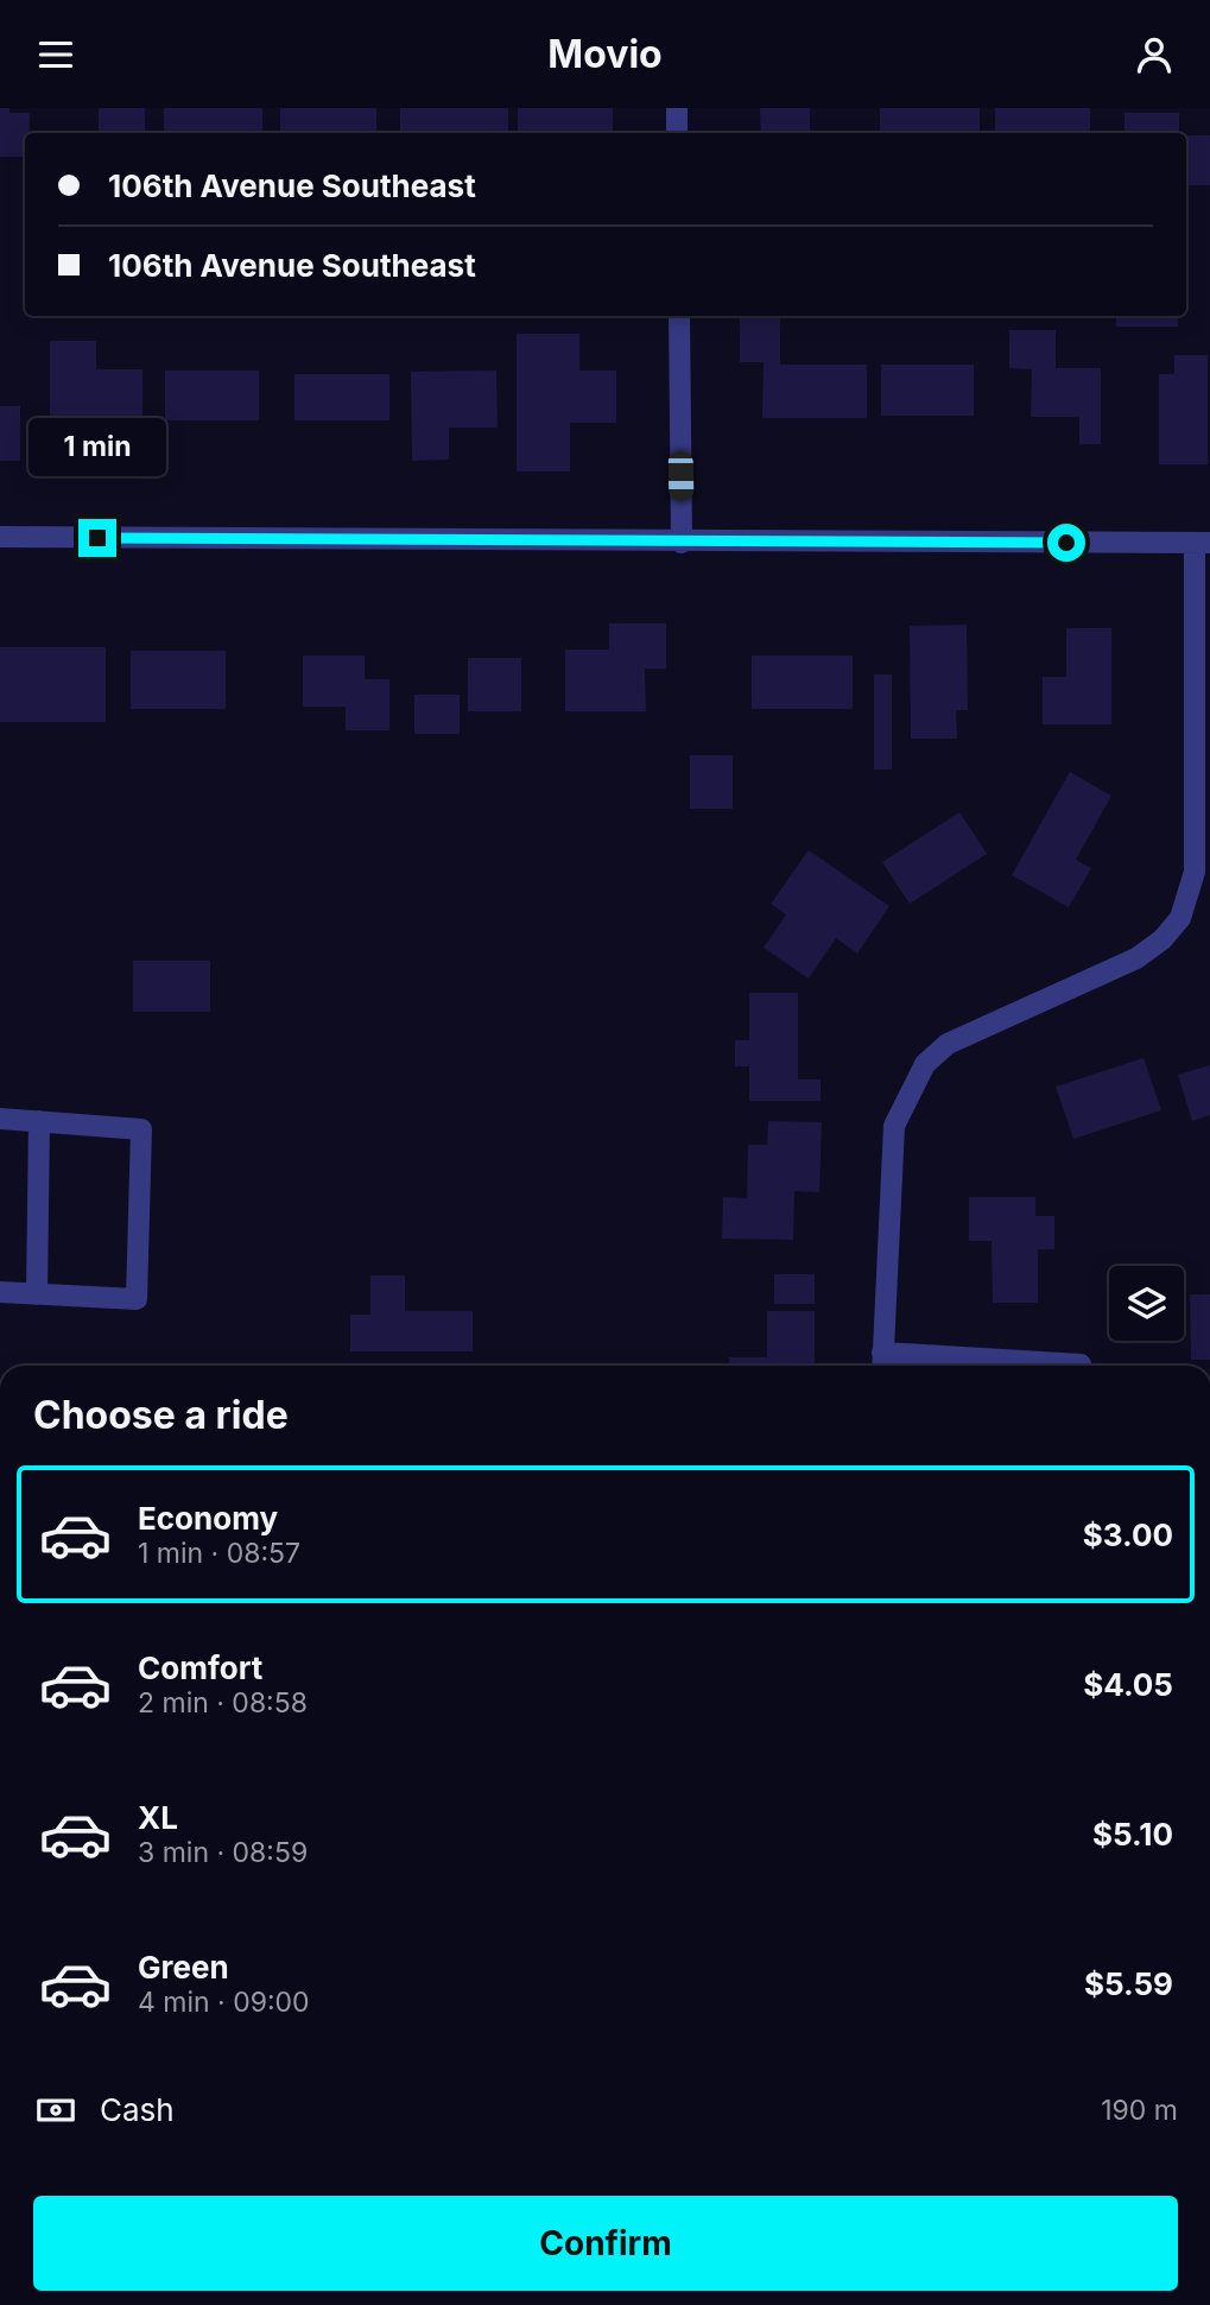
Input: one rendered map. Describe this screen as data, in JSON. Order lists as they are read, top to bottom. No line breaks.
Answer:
{"page":{"header":"Movio","banner":["106th Avenue Southeast","106th Avenue Southeast"],"bubble":"1 min","heading":"Choose a ride","list":[{"name":"Economy","note":"1 min · 08:57","value":"$3.00"},{"name":"Comfort","note":"2 min · 08:58","value":"$4.05"},{"name":"XL","note":"3 min · 08:59","value":"$5.10"},{"name":"Green","note":"4 min · 09:00","value":"$5.59"}],"pay":["Cash","190 m"],"buttons":"Confirm"}}
